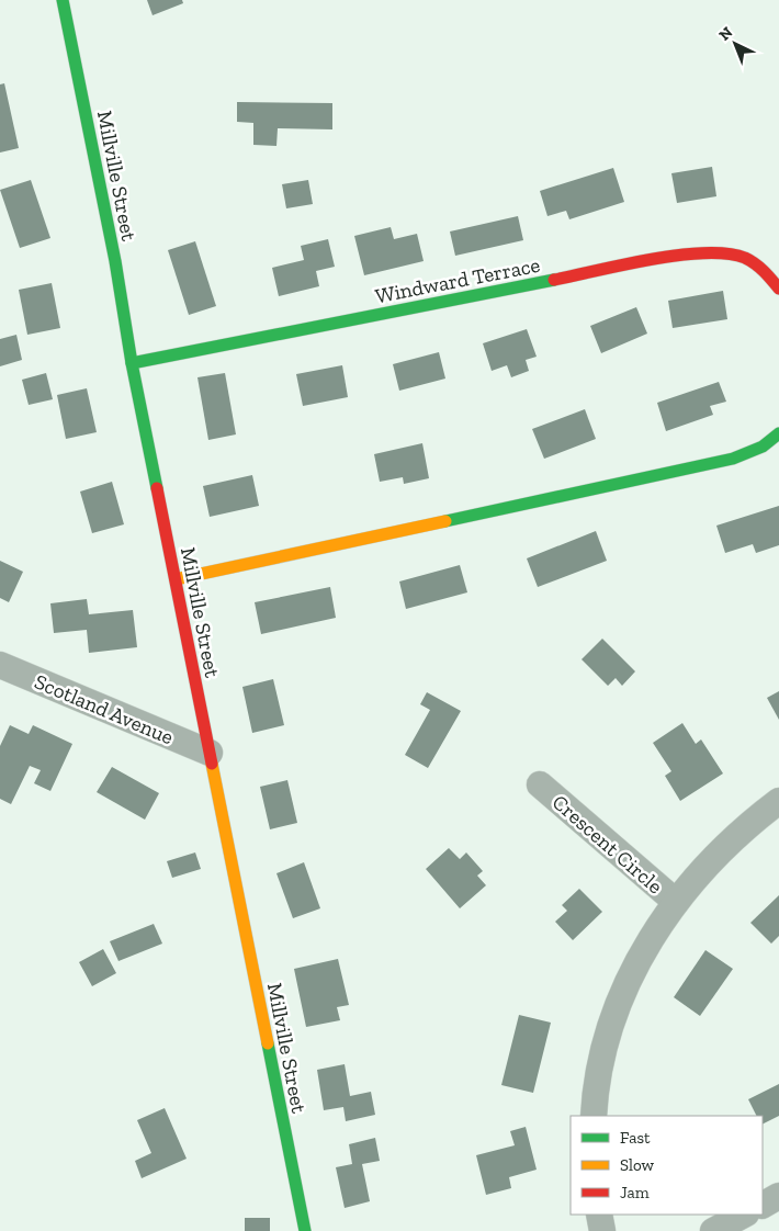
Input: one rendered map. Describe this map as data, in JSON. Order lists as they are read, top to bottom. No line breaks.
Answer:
{"streets":{"street":["Millville Street","Windward Terrace","Scotland Avenue","Crescent Circle"]},"crossings":[["Millville Street","Windward Terrace"],["Millville Street","Scotland Avenue"]],"legend":["Fast","Slow","Jam"],"north":"top left"}
